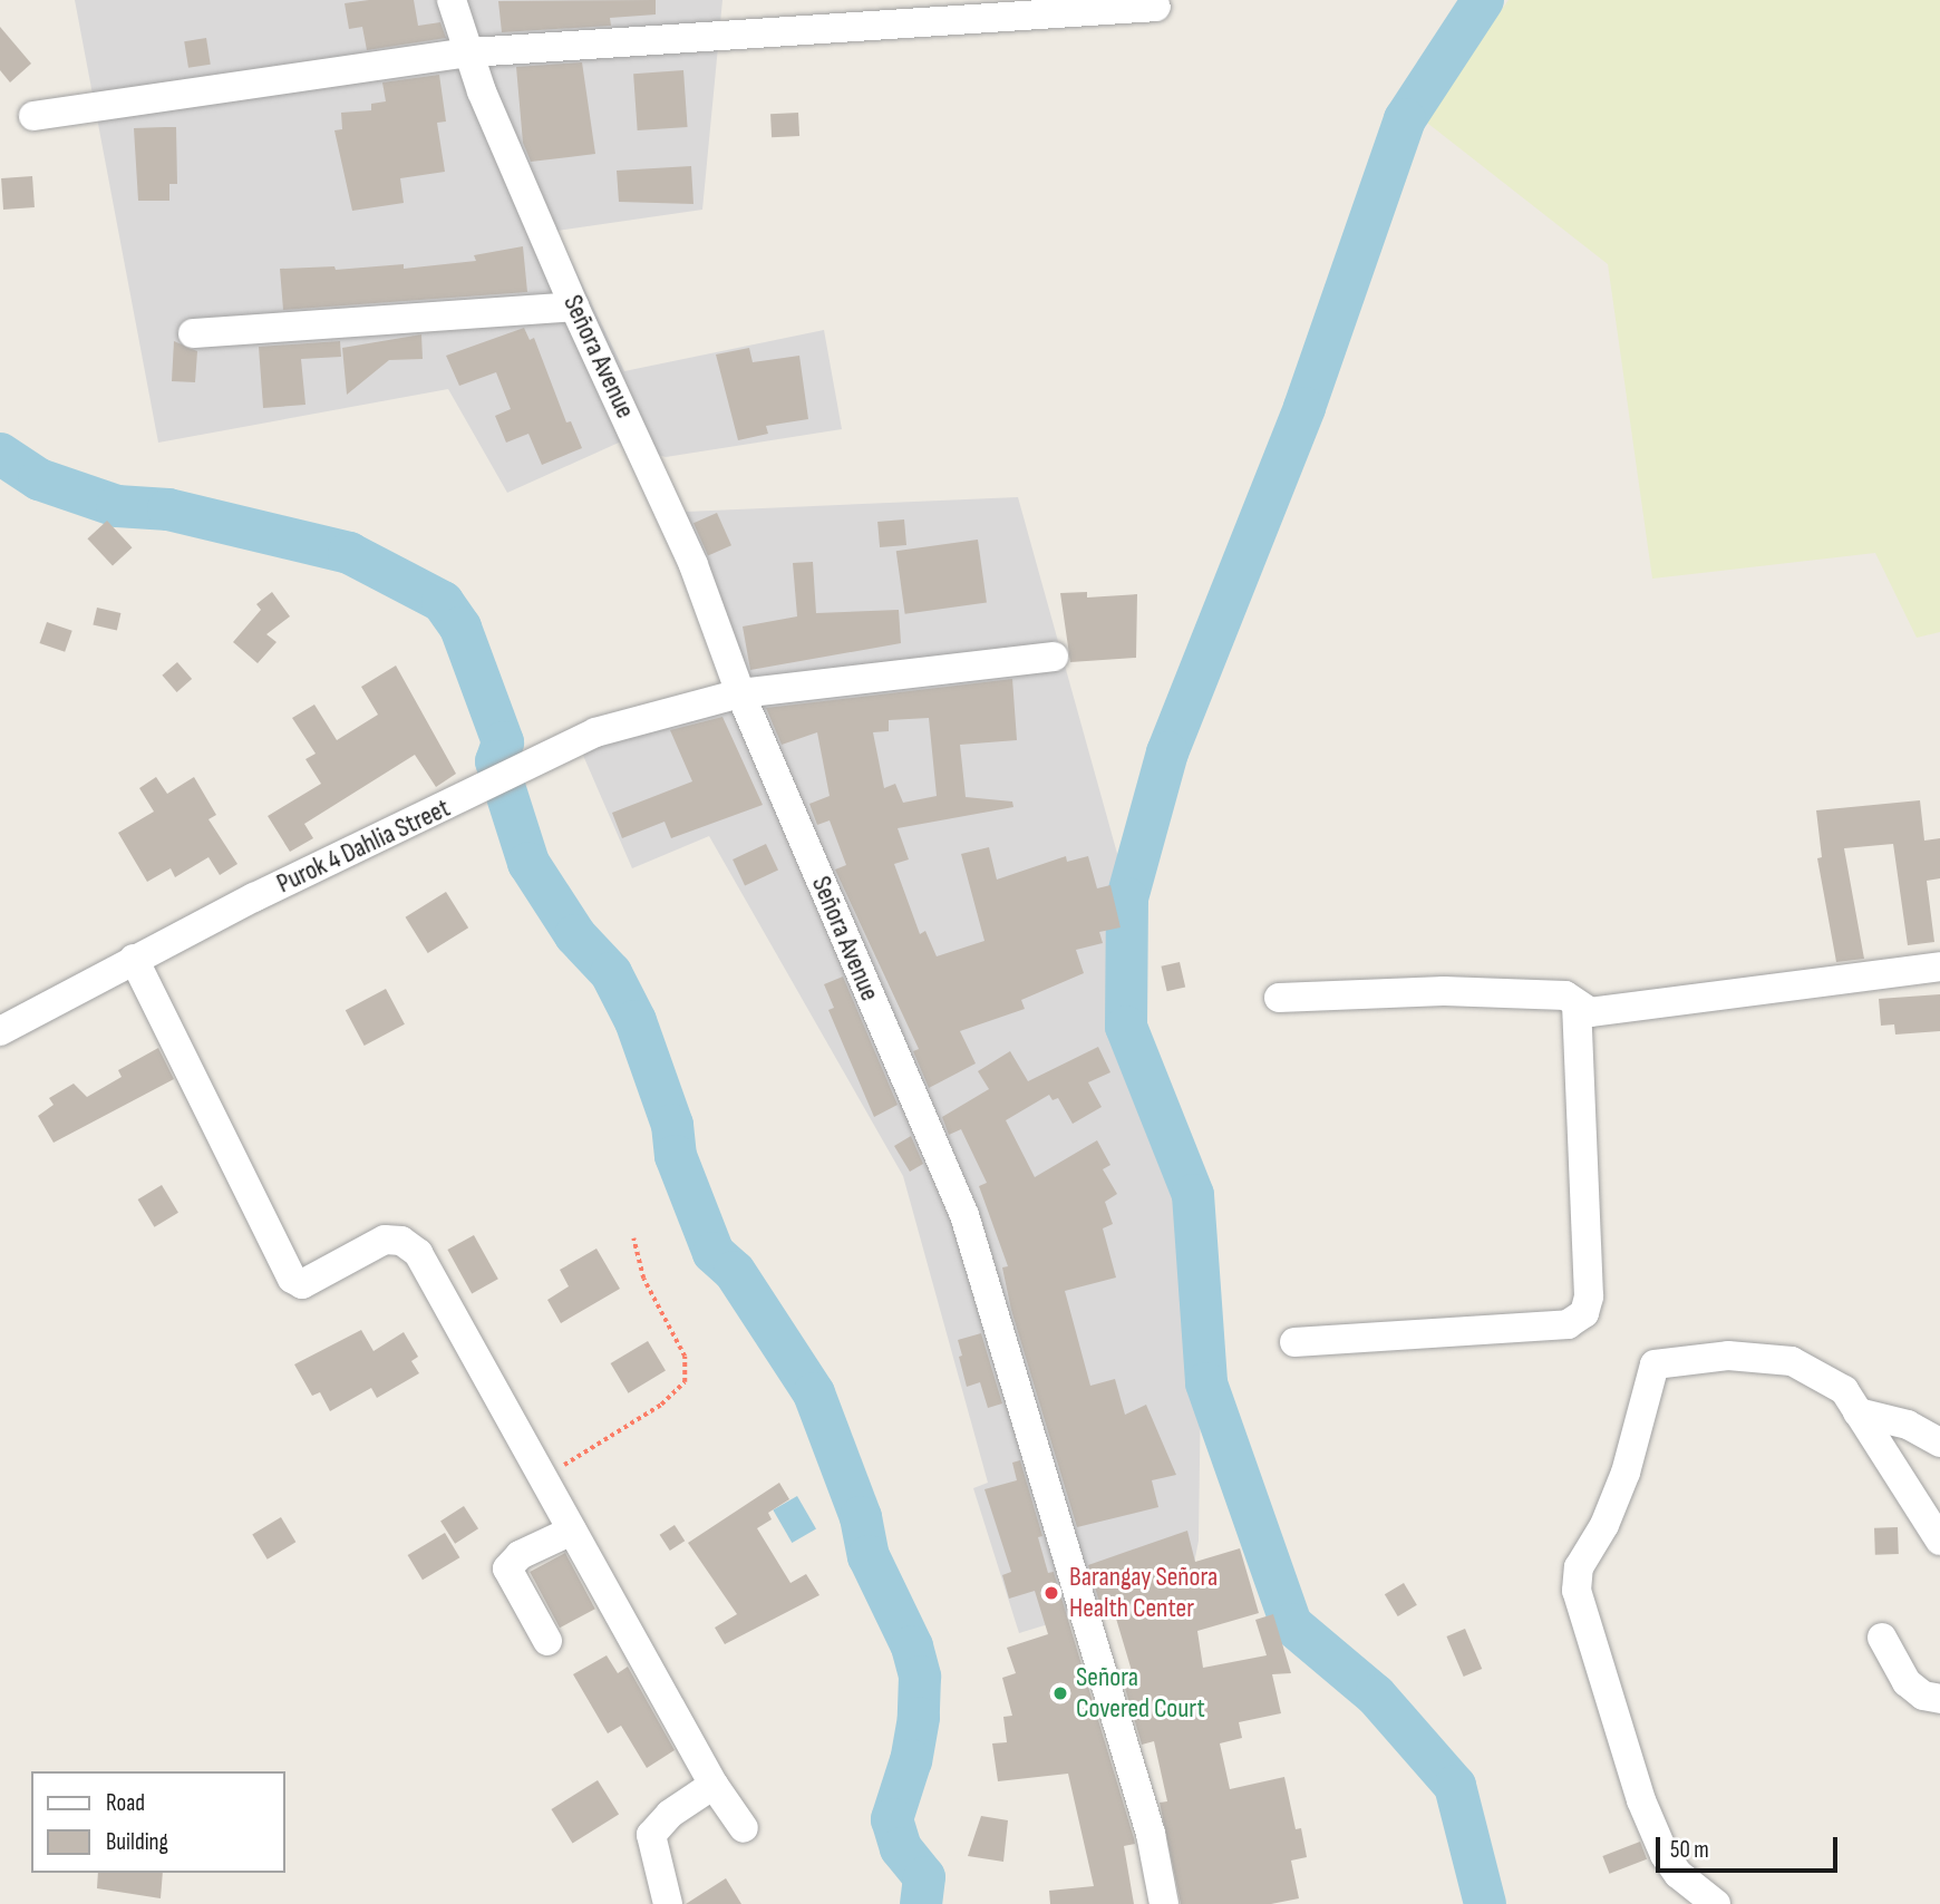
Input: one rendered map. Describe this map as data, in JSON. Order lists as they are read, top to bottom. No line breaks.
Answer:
{"streets":{"street":["Señora Avenue","Purok 4 Dahlia Street"]},"crossings":[["Señora Avenue","Purok 4 Dahlia Street"]],"places":["Barangay Señora Health Center","Señora Covered Court"],"legend":["Road","Building"],"scale_bar":"50 m"}
